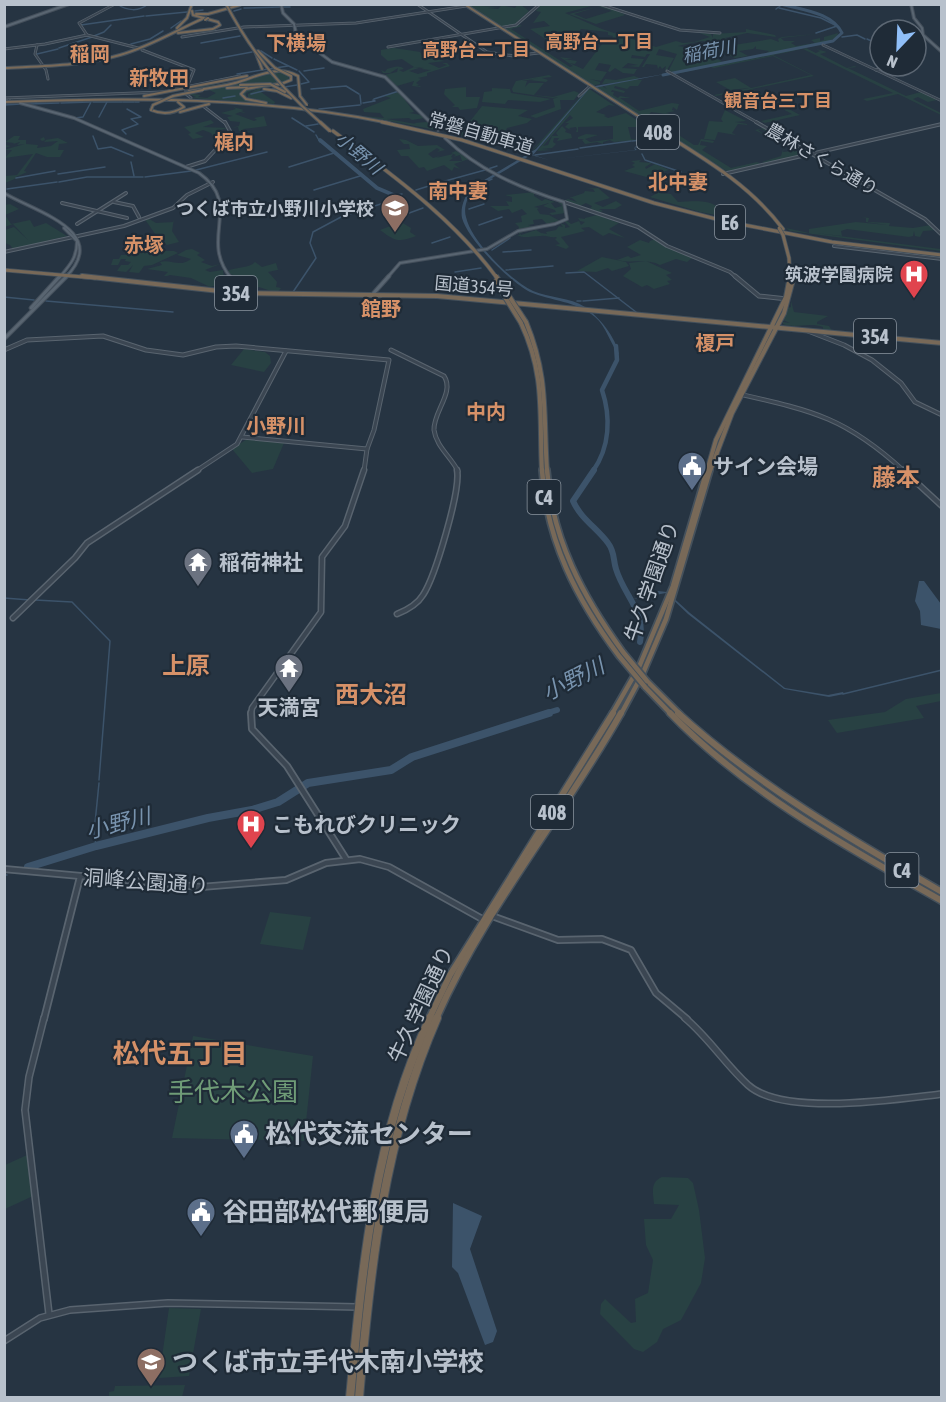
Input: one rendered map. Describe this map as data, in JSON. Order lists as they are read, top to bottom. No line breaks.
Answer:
{"streets":{"highway":["408","常磐自動車道","E6","国道354号","354","C4","牛久学園通り"],"street":["農林さくら通り","洞峰公園通り"]},"crossings":[["常磐自動車道","C4"],["国道354号","牛久学園通り"],["牛久学園通り","洞峰公園通り"]],"districts":["高野台一丁目","下横場","高野台二丁目","稲岡","新牧田","観音台三丁目","梶内","北中妻","南中妻","赤塚","館野","榎戸","中内","小野川","藤本","上原","西大沼","松代五丁目"],"water":["稲荷川","小野川"],"parks":["手代木公園"],"places":{"school or university":["つくば市立小野川小学校","つくば市立手代木南小学校"],"hospital":["筑波学園病院","こもれびクリニック"],"public building":["サイン会場","松代交流センター","谷田部松代郵便局"],"temple":["稲荷神社","天満宮"]},"north":"bottom left"}
